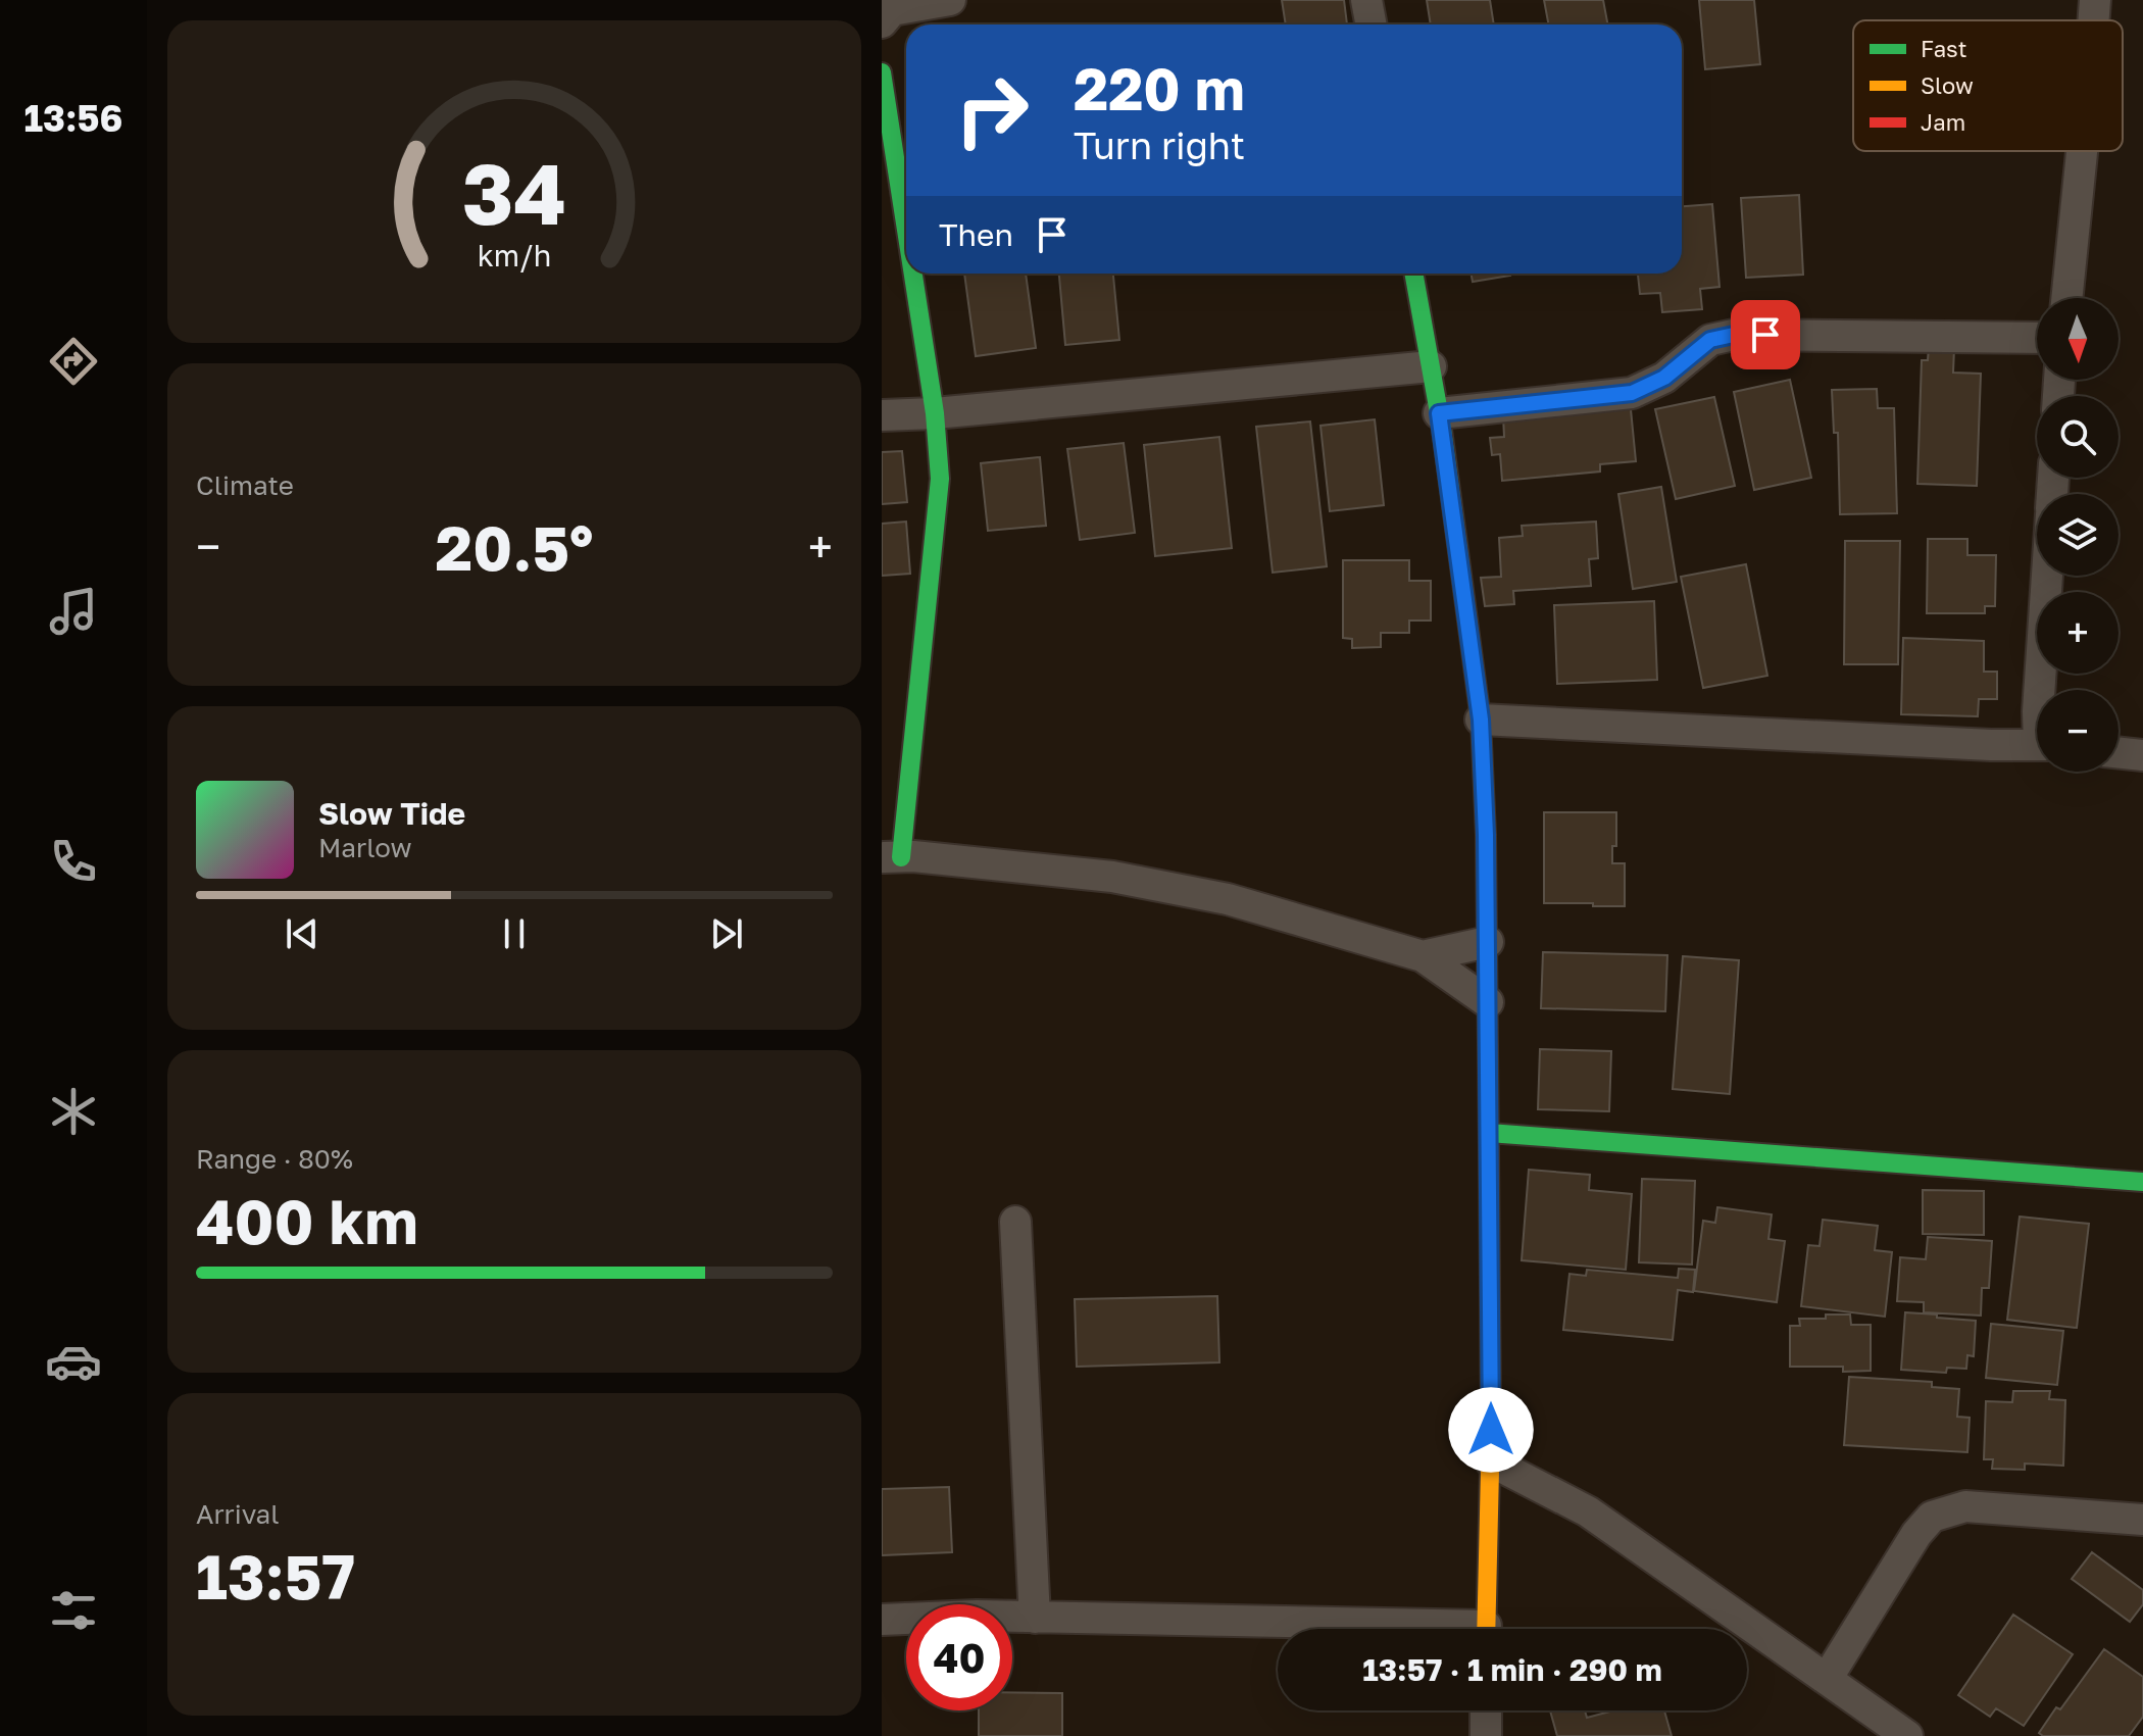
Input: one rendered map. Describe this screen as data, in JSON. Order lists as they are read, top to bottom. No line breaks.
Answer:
{"legend":["Fast","Slow","Jam"],"north":"bottom","page":{"tabs":"13:56","turn":["220 m","Turn right"],"then":"Then","map_buttons":["+","−"],"tile":["Climate",["Range · 80%","400 km"],["Arrival","13:57"]],"heat":["−","20.5°","+"],"song":["Slow Tide","Marlow"],"limit":"40","trip":"13:57 · 1 min · 290 m","gauge":["34","km/h"]}}
